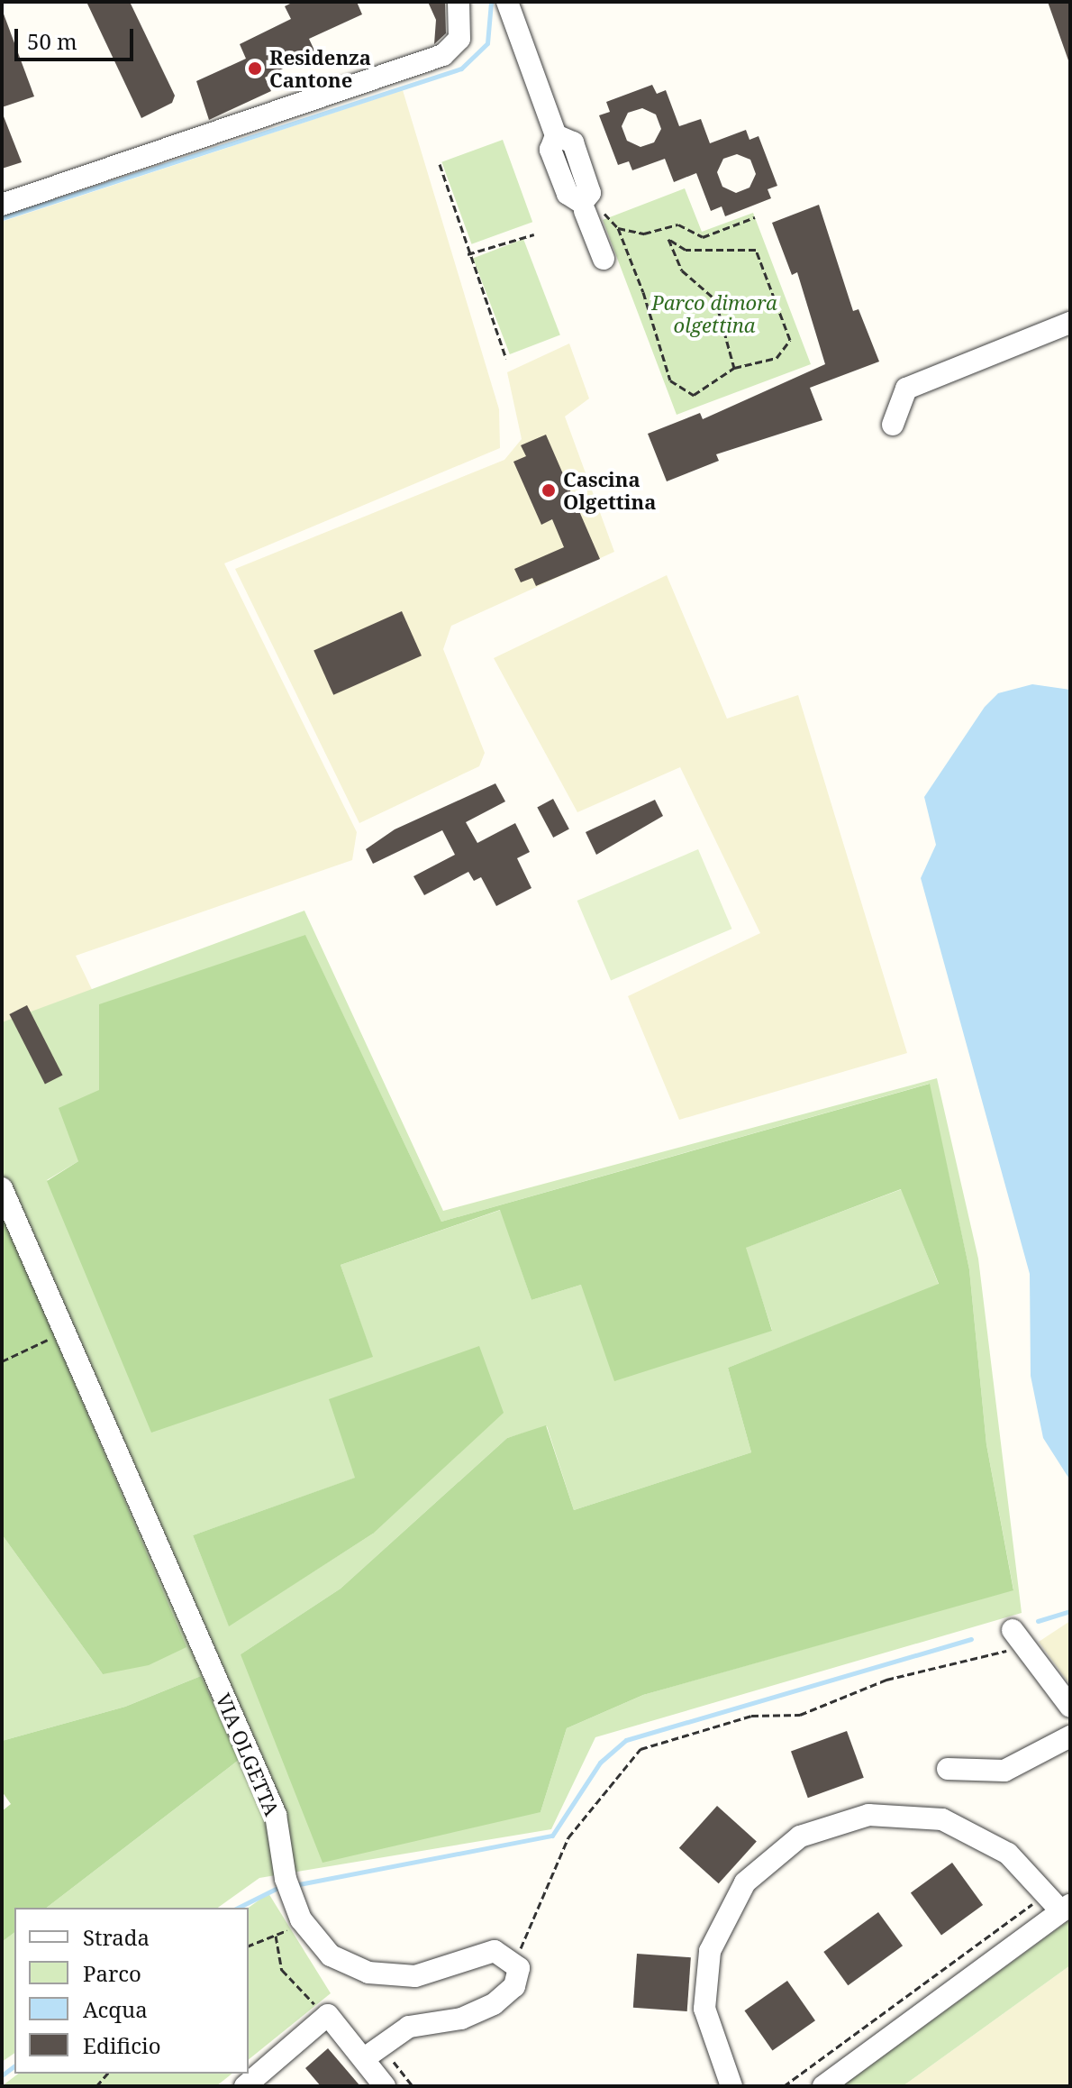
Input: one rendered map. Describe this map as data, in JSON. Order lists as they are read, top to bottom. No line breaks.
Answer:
{"streets":{"street":["VIA OLGETTA"]},"parks":["Parco dimora olgettina"],"places":["Residenza Cantone","Cascina Olgettina"],"legend":["Strada","Parco","Acqua","Edificio"],"scale_bar":"50 m"}
